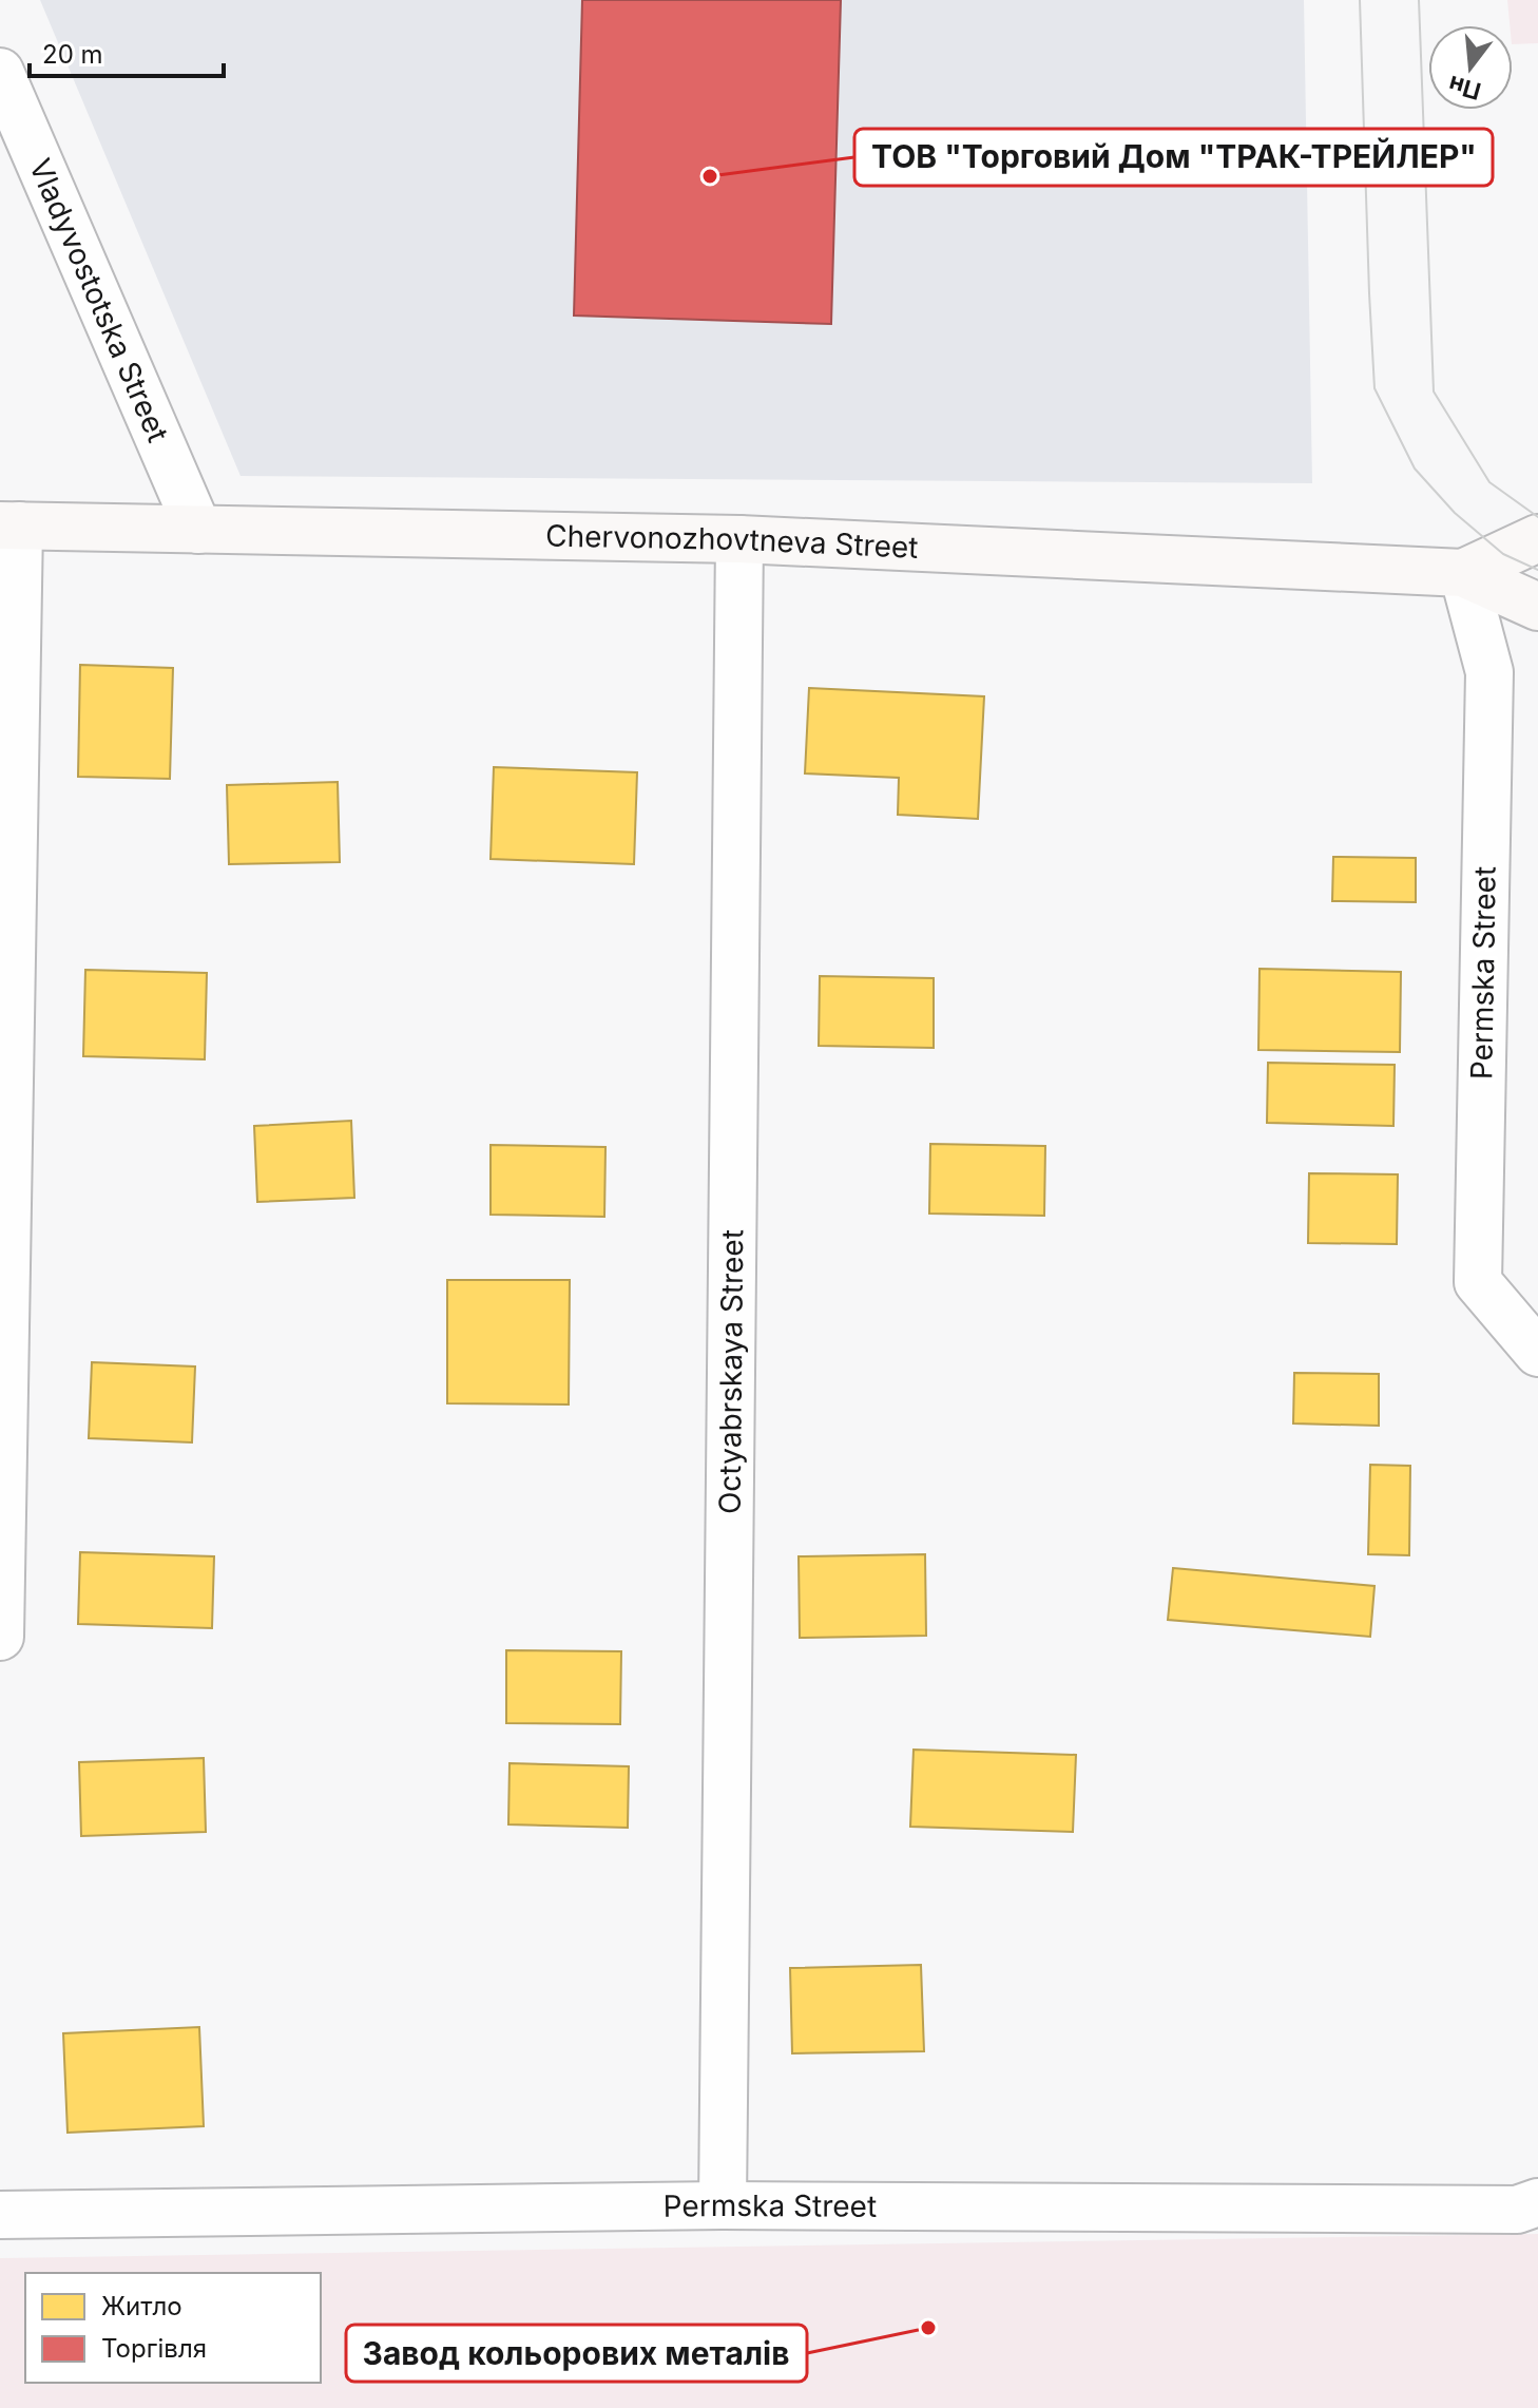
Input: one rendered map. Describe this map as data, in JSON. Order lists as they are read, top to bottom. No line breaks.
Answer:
{"streets":{"main road":["Chervonozhovtneva Street"],"street":["Vladyvostotska Street","Permska Street","Octyabrskaya Street"]},"crossings":[["Vladyvostotska Street","Chervonozhovtneva Street"],["Chervonozhovtneva Street","Permska Street"],["Chervonozhovtneva Street","Octyabrskaya Street"],["Permska Street","Octyabrskaya Street"]],"places":["ТОВ \"Торговий Дом \"ТРАК-ТРЕЙЛЕР\"","Завод кольорових металів"],"legend":["Житло","Торгівля"],"scale_bar":"20 m","north":"bottom"}
